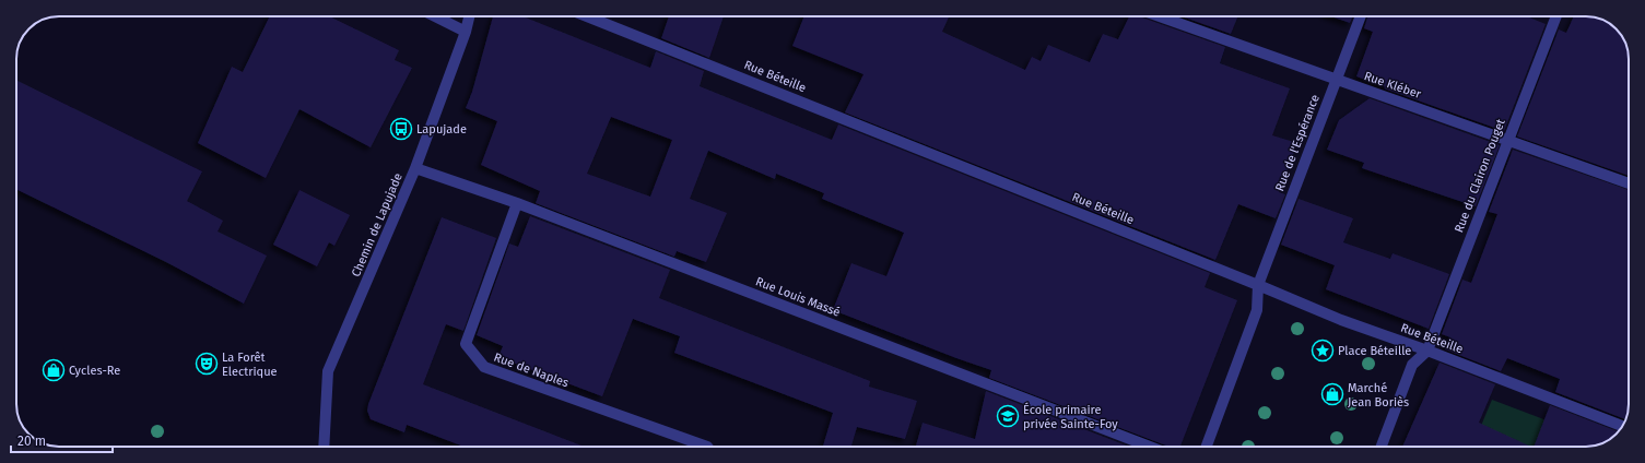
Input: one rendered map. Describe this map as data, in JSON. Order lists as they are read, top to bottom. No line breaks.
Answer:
{"streets":{"street":["Rue Béteille","Rue Kléber","Rue de l'Espérance","Rue du Clairon Pouget","Chemin de Lapujade","Rue Louis Massé","Rue de Naples"]},"crossings":[["Rue Béteille","Rue de l'Espérance"],["Rue Béteille","Rue du Clairon Pouget"],["Rue Kléber","Rue de l'Espérance"],["Rue Kléber","Rue du Clairon Pouget"],["Chemin de Lapujade","Rue Louis Massé"],["Rue Louis Massé","Rue de Naples"]],"places":{"bus stop":["Lapujade"],"place":["Place Béteille"],"theatre":["La Forêt Electrique"],"shop":["Cycles-Re","Marché Jean Boriès"],"school or university":["École primaire privée Sainte-Foy"]},"scale_bar":"20 m"}
